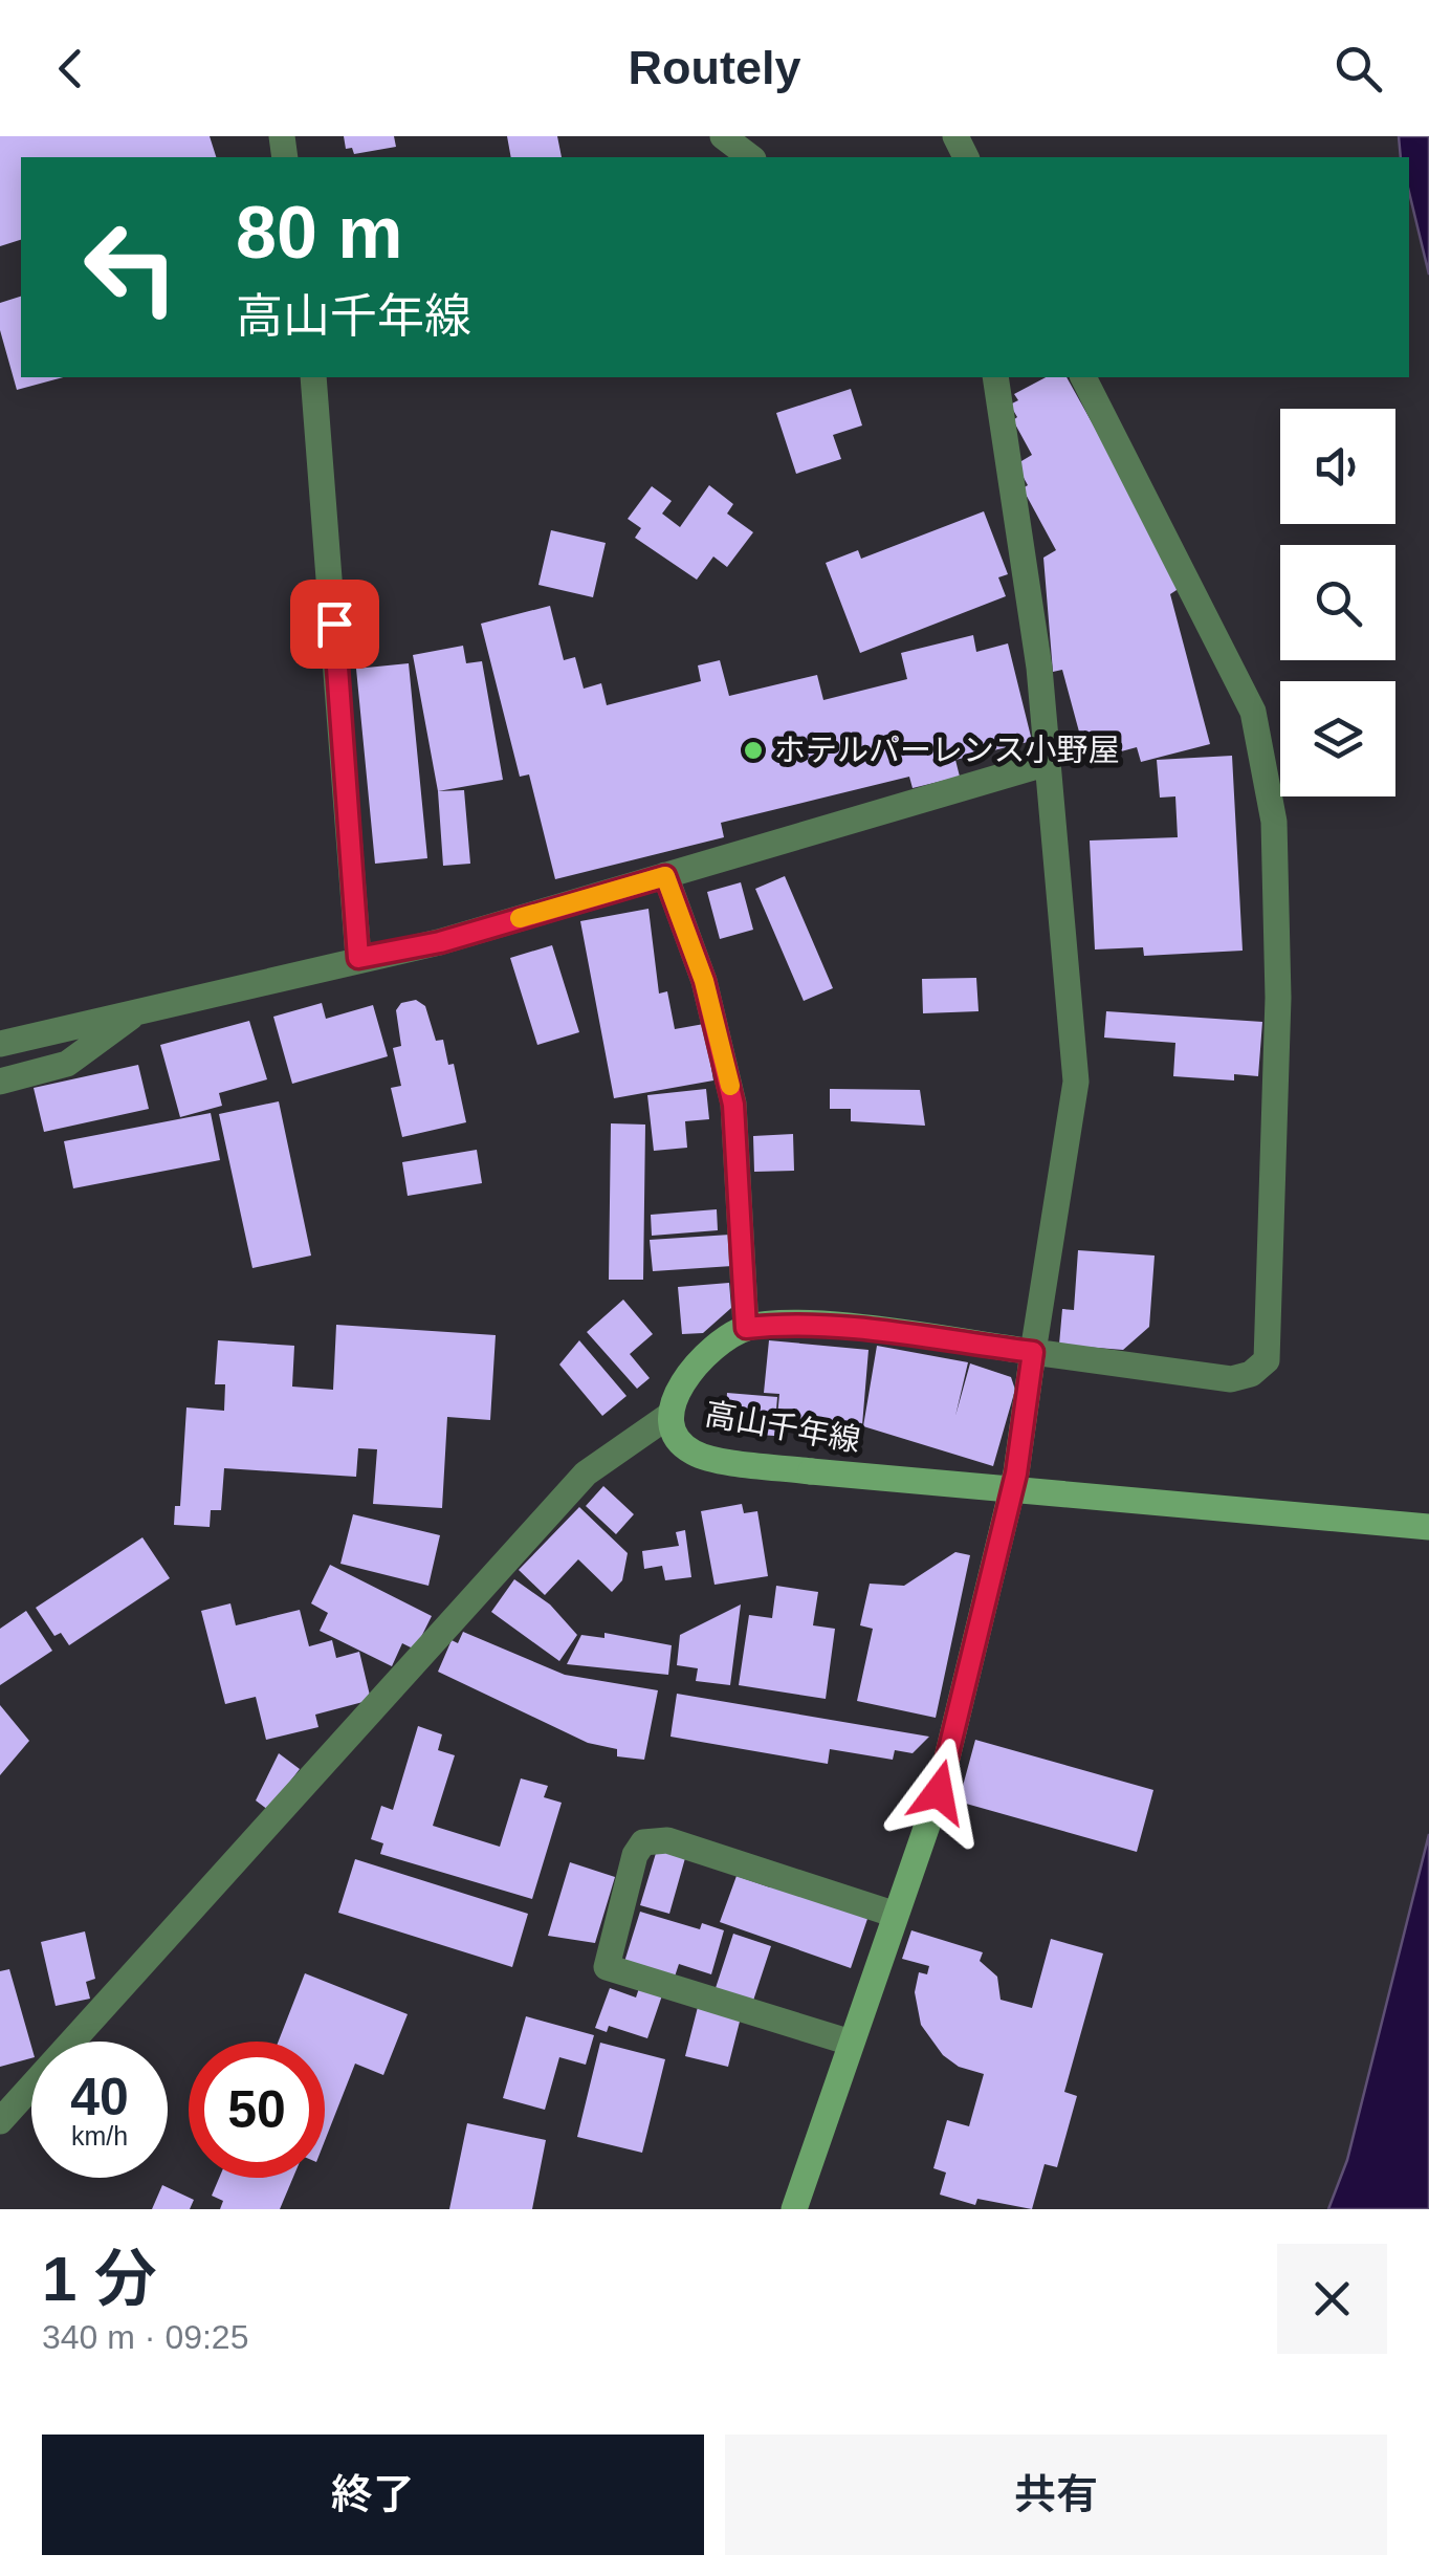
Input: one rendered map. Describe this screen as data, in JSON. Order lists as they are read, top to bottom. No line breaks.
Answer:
{"streets":{"main road":["高山千年線"]},"places":["ホテルパーレンス小野屋"],"page":{"header":"Routely","turn":["80 m","高山千年線"],"speed":"40 km/h","limit":"50","heading":["1 分","340 m · 09:25"],"buttons":["終了","共有"]}}
